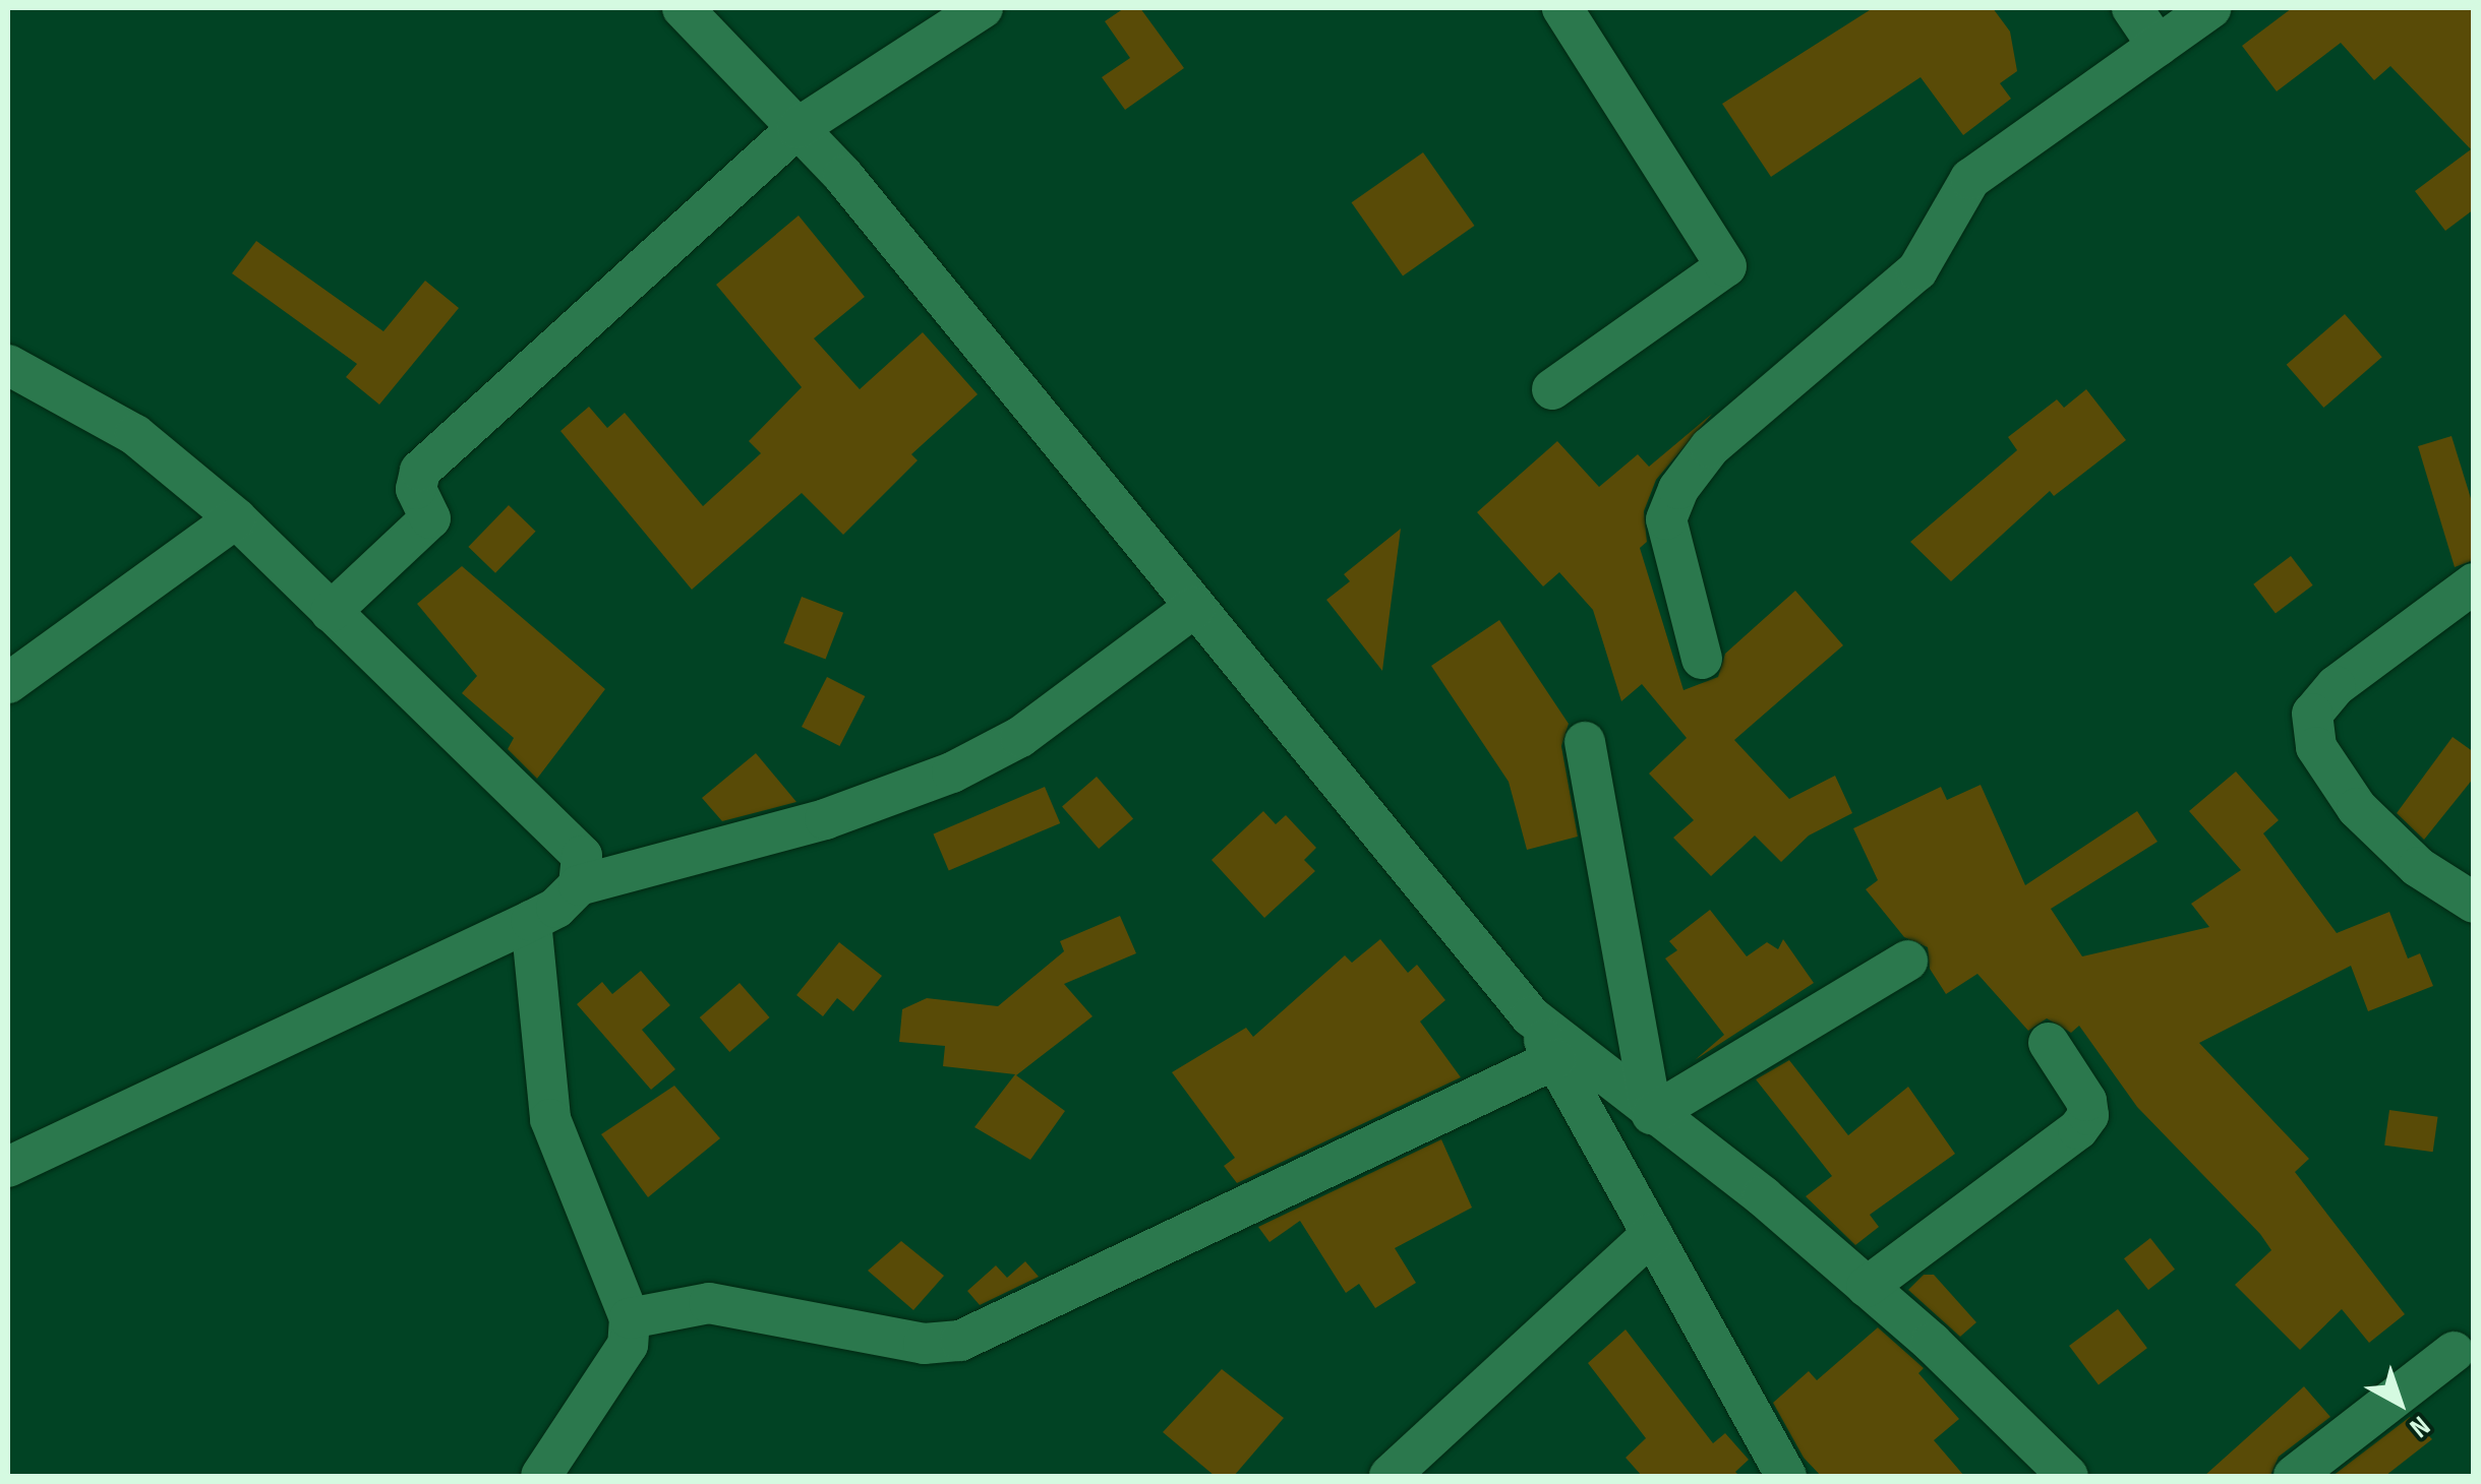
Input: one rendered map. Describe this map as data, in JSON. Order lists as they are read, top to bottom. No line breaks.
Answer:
{"north":"bottom right"}
